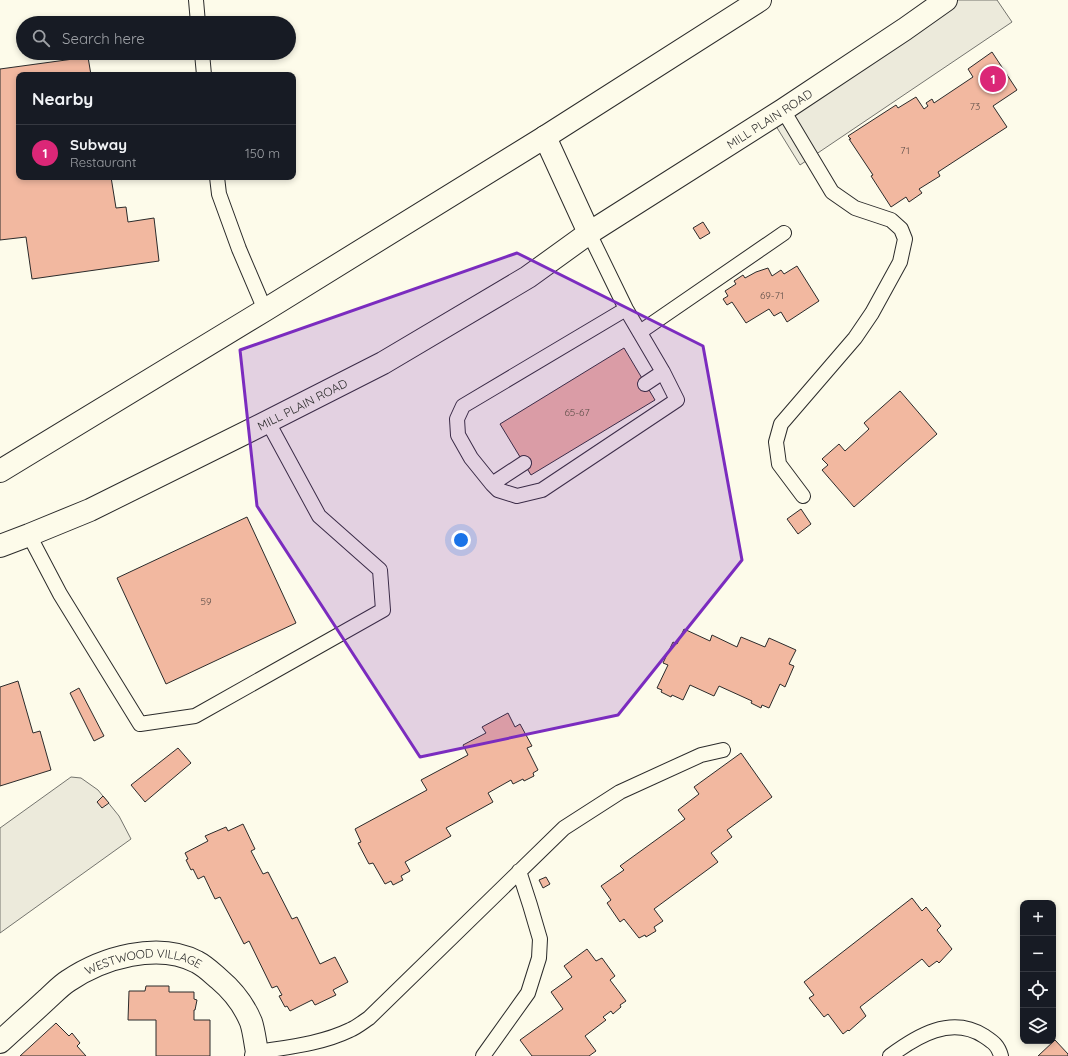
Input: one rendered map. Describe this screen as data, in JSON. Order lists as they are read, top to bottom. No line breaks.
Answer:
{"streets":{"street":["MILL PLAIN ROAD","WESTWOOD VILLAGE"]},"house_numbers":["73","71","69-71","65-67","59"],"page":{"search":"Search here","pins":"1","heading":"Nearby","list":[{"mark":"1","name":"Subway","note":"Restaurant","value":"150 m"}],"map_buttons":["+","−"]}}
